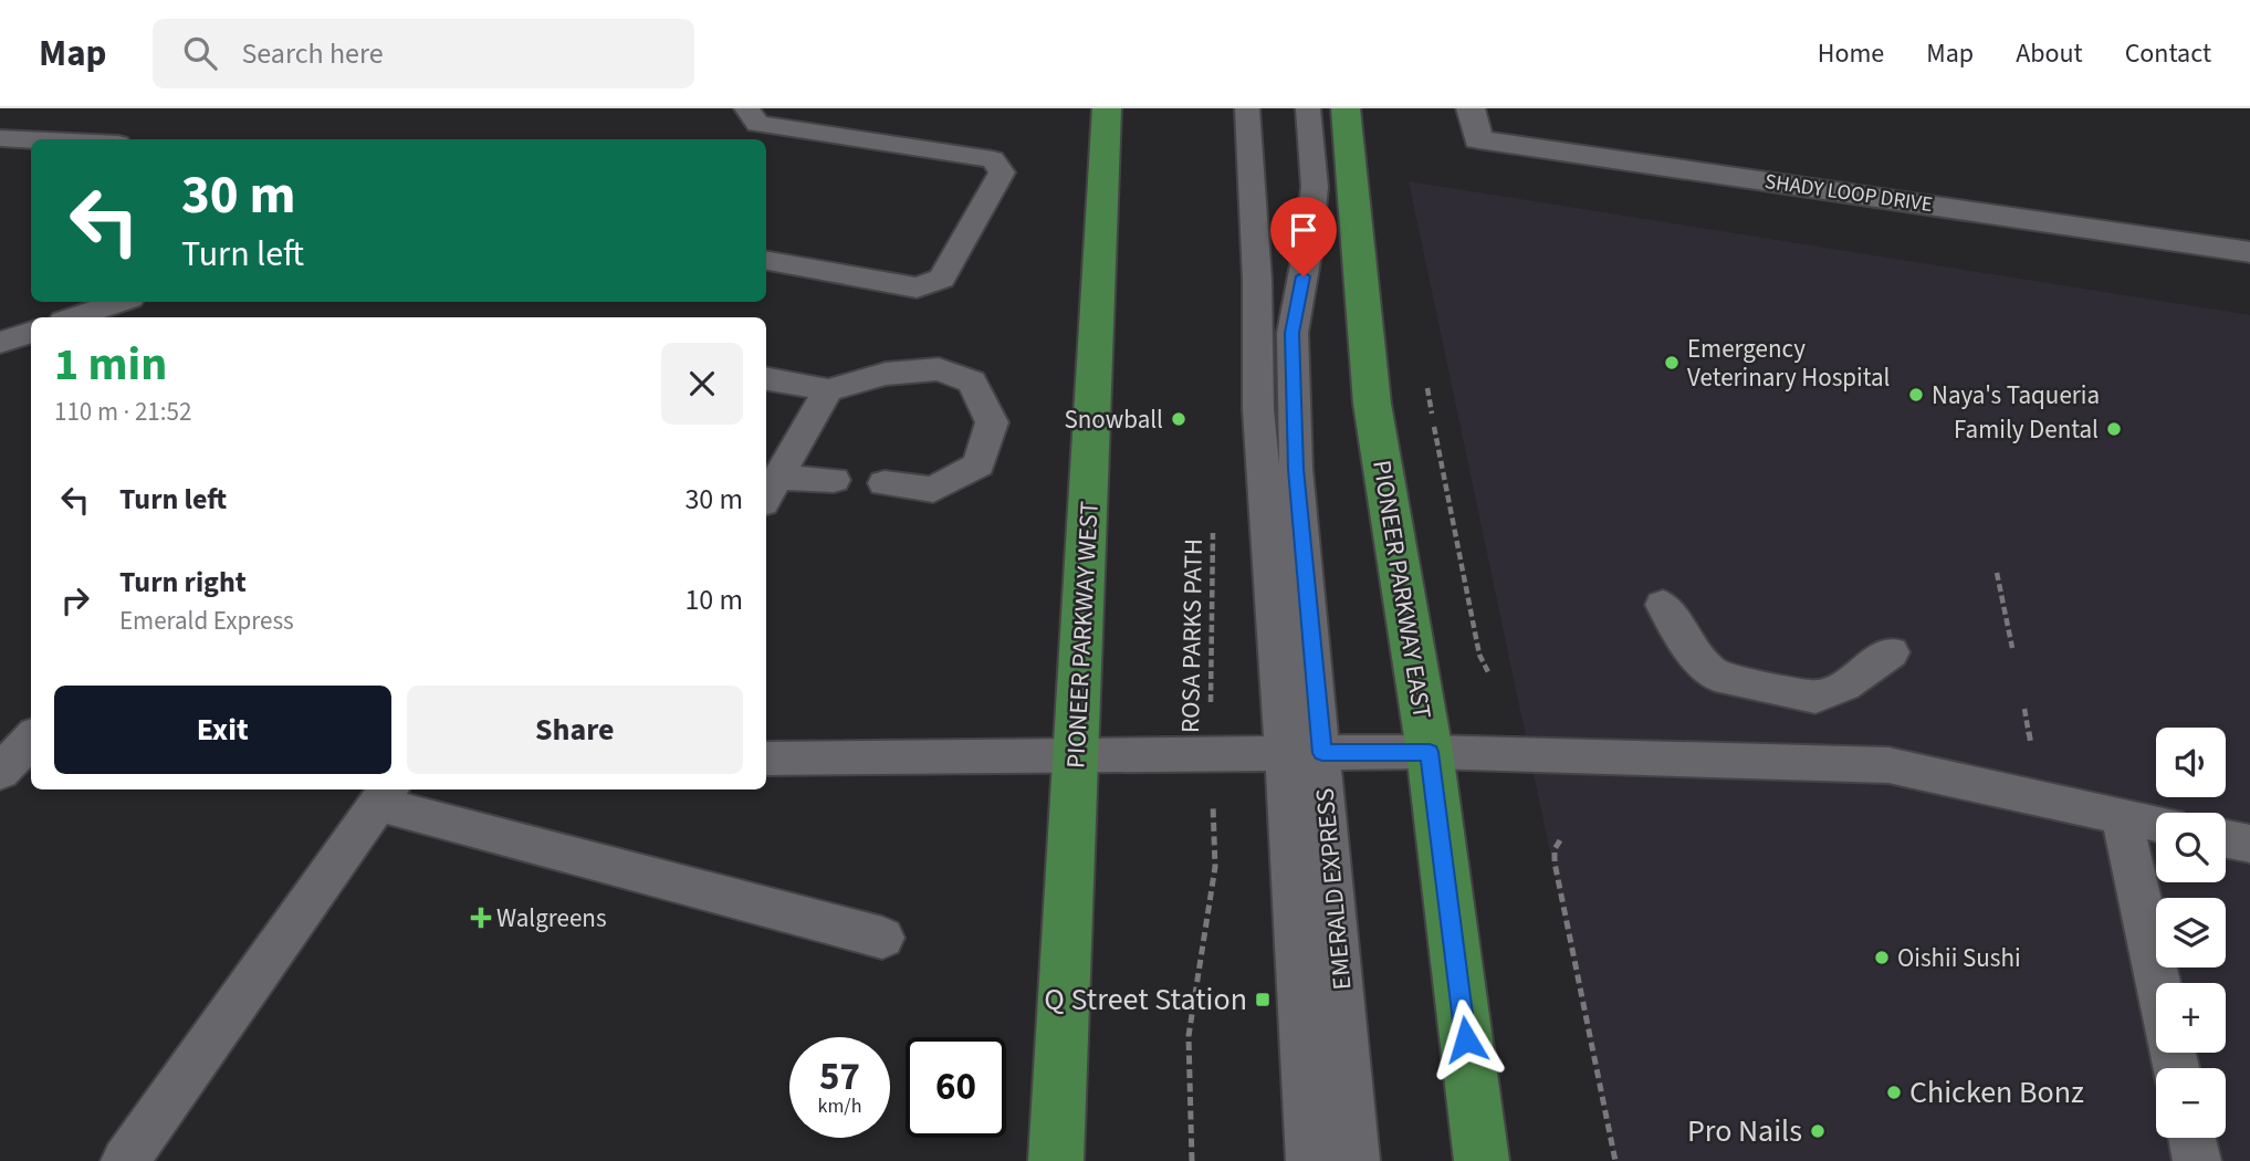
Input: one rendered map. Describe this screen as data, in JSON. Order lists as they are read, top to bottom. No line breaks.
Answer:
{"streets":{"main road":["PIONEER PARKWAY EAST","PIONEER PARKWAY WEST"],"street":["SHADY LOOP DRIVE"],"lane":["EMERALD EXPRESS"],"path":["ROSA PARKS PATH"]},"places":{"other":["Emergency Veterinary Hospital","Naya's Taqueria","Snowball","Family Dental","Oishii Sushi","Chicken Bonz","Pro Nails"],"health":["Walgreens"],"transit":["Q Street Station"]},"page":{"header":"Map","search":"Search here","nav":["Home","Map","About","Contact"],"turn":["30 m","Turn left"],"heading":["1 min","110 m · 21:52"],"list":[{"name":"Turn left","value":"30 m"},{"name":"Turn right","note":"Emerald Express","value":"10 m"}],"buttons":["Exit","Share"],"map_buttons":["+","−"],"speed":"57 km/h","limit":"60"}}
